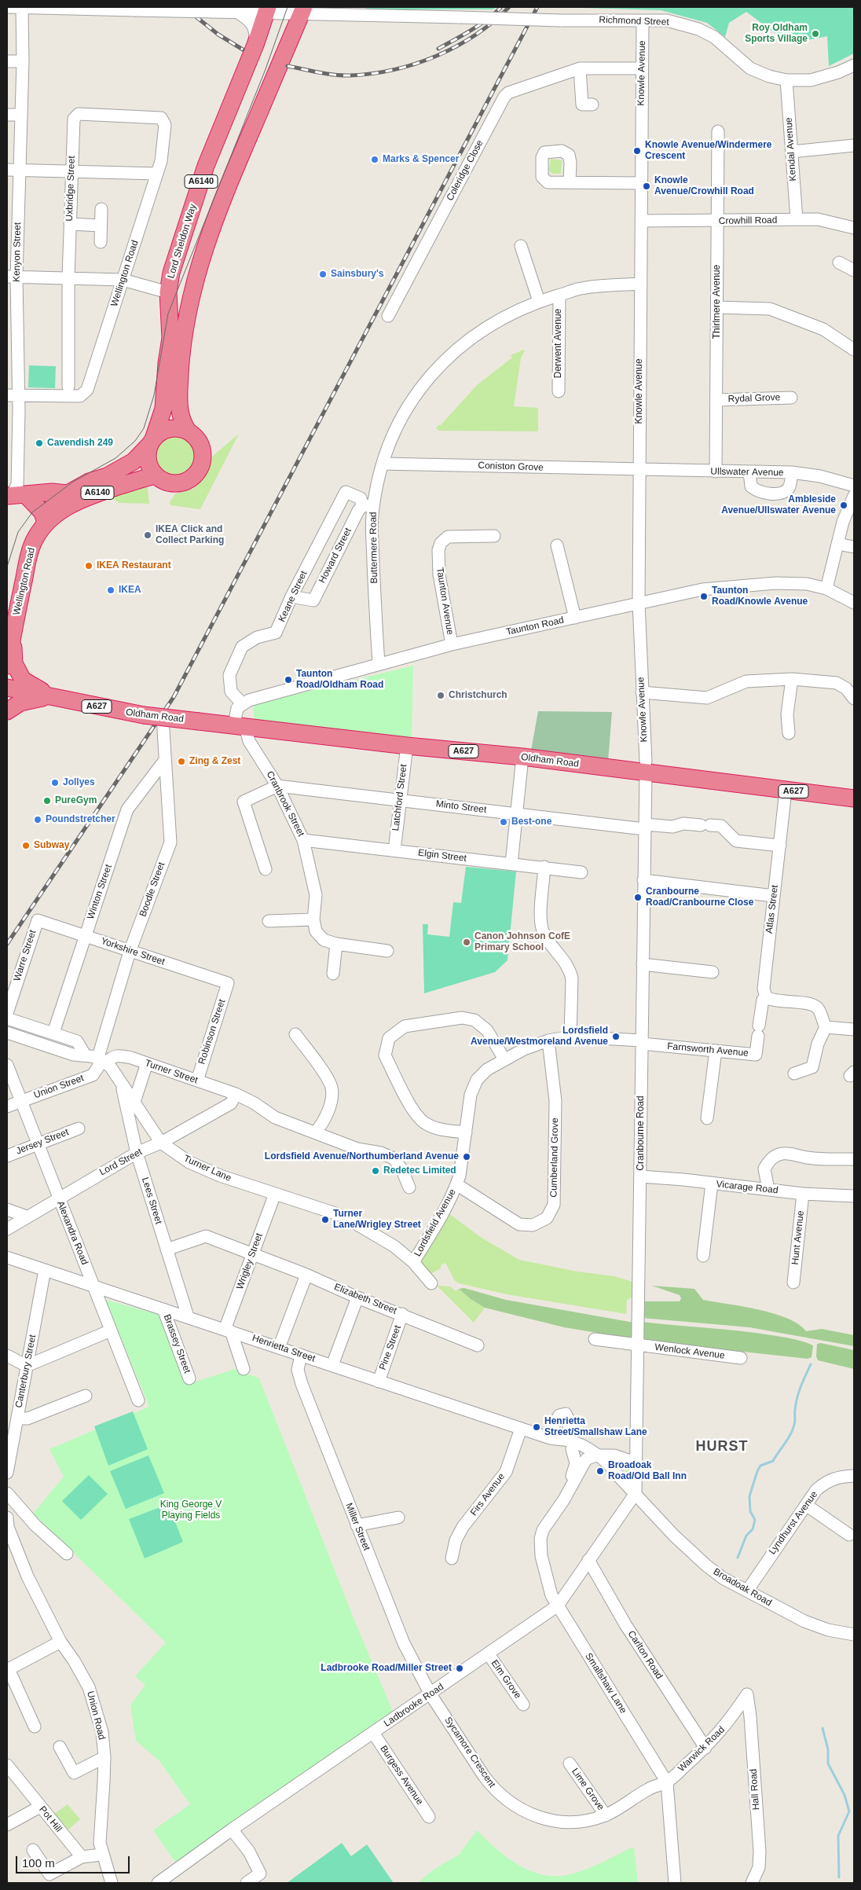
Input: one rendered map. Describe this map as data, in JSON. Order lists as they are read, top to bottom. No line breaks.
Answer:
{"streets":{"highway":["A6140","Lord Sheldon Way","Wellington Road","A627","Oldham Road"],"street":["Richmond Street","Knowle Avenue","Kendal Avenue","Coleridge Close","Uxbridge Street","Crowhill Road","Kenyon Street","Thirlmere Avenue","Derwent Avenue","Rydal Grove","Coniston Grove","Ullswater Avenue","Buttermere Road","Howard Street","Keane Street","Taunton Avenue","Taunton Road","Latchford Street","Cranbrook Street","Minto Street","Elgin Street","Boodle Street","Winton Street","Atlas Street","Yorkshire Street","Warre Street","Robinson Street","Farnsworth Avenue","Turner Street","Union Street","Cranbourne Road","Jersey Street","Cumberland Grove","Lord Street","Turner Lane","Vicarage Road","Lees Street","Lordsfield Avenue","Alexandra Road","Hunt Avenue","Wrigley Street","Elizabeth Street","Brassey Street","Pine Street","Henrietta Street","Wenlock Avenue","Canterbury Street","Firs Avenue","Lyndhurst Avenue","Miller Street","Broadoak Road","Carlton Road","Elm Grove","Smallshaw Lane","Ladbrooke Road","Union Road","Warwick Road","Sycamore Crescent","Burgess Avenue","Lime Grove","Hall Road","Pot Hill"]},"crossings":[["Richmond Street","Knowle Avenue"],["Richmond Street","Kendal Avenue"],["Knowle Avenue","Coleridge Close"],["Knowle Avenue","Crowhill Road"],["Knowle Avenue","Coniston Grove"],["Knowle Avenue","Ullswater Avenue"],["Knowle Avenue","Buttermere Road"],["Knowle Avenue","Taunton Road"],["Knowle Avenue","Oldham Road"],["Knowle Avenue","Cranbourne Road"],["Kendal Avenue","Crowhill Road"],["A6140","Lord Sheldon Way"],["A6140","Wellington Road"],["Uxbridge Street","Wellington Road"],["Crowhill Road","Thirlmere Avenue"],["Lord Sheldon Way","Wellington Road"],["Kenyon Street","Wellington Road"],["Wellington Road","A627"],["Thirlmere Avenue","Rydal Grove"],["Thirlmere Avenue","Ullswater Avenue"],["Derwent Avenue","Buttermere Road"],["Coniston Grove","Ullswater Avenue"],["Coniston Grove","Buttermere Road"],["Buttermere Road","Howard Street"],["Buttermere Road","Keane Street"],["Buttermere Road","Taunton Road"],["Howard Street","Keane Street"],["Keane Street","Taunton Road"],["Taunton Avenue","Taunton Road"],["A627","Oldham Road"],["Oldham Road","Latchford Street"],["Oldham Road","Cranbrook Street"],["Oldham Road","Boodle Street"],["Oldham Road","Atlas Street"],["Oldham Road","Cranbourne Road"],["Latchford Street","Minto Street"],["Latchford Street","Elgin Street"],["Cranbrook Street","Minto Street"],["Cranbrook Street","Elgin Street"],["Minto Street","Atlas Street"],["Minto Street","Cranbourne Road"],["Boodle Street","Winton Street"],["Boodle Street","Yorkshire Street"],["Boodle Street","Turner Street"],["Boodle Street","Union Street"],["Boodle Street","Turner Lane"],["Winton Street","Yorkshire Street"],["Atlas Street","Farnsworth Avenue"],["Yorkshire Street","Warre Street"],["Yorkshire Street","Robinson Street"],["Robinson Street","Turner Street"],["Farnsworth Avenue","Cranbourne Road"],["Farnsworth Avenue","Lordsfield Avenue"],["Turner Street","Union Street"],["Turner Street","Lord Street"],["Turner Street","Turner Lane"],["Union Street","Turner Lane"],["Union Street","Alexandra Road"],["Cranbourne Road","Vicarage Road"],["Cranbourne Road","Lordsfield Avenue"],["Cranbourne Road","Wenlock Avenue"],["Cranbourne Road","Broadoak Road"],["Cranbourne Road","Ladbrooke Road"],["Jersey Street","Alexandra Road"],["Cumberland Grove","Lordsfield Avenue"],["Lord Street","Turner Lane"],["Lord Street","Lees Street"],["Lord Street","Alexandra Road"],["Turner Lane","Lees Street"],["Turner Lane","Lordsfield Avenue"],["Turner Lane","Wrigley Street"],["Vicarage Road","Hunt Avenue"],["Lees Street","Elizabeth Street"],["Lees Street","Henrietta Street"],["Alexandra Road","Henrietta Street"],["Wrigley Street","Elizabeth Street"],["Wrigley Street","Henrietta Street"],["Elizabeth Street","Pine Street"],["Brassey Street","Henrietta Street"],["Pine Street","Henrietta Street"],["Henrietta Street","Canterbury Street"],["Henrietta Street","Firs Avenue"],["Henrietta Street","Miller Street"],["Henrietta Street","Broadoak Road"],["Henrietta Street","Smallshaw Lane"],["Lyndhurst Avenue","Broadoak Road"],["Miller Street","Ladbrooke Road"],["Miller Street","Sycamore Crescent"],["Broadoak Road","Smallshaw Lane"],["Broadoak Road","Ladbrooke Road"],["Carlton Road","Ladbrooke Road"],["Carlton Road","Warwick Road"],["Elm Grove","Ladbrooke Road"],["Smallshaw Lane","Ladbrooke Road"],["Smallshaw Lane","Warwick Road"],["Smallshaw Lane","Sycamore Crescent"],["Ladbrooke Road","Sycamore Crescent"],["Ladbrooke Road","Burgess Avenue"],["Warwick Road","Sycamore Crescent"],["Warwick Road","Hall Road"],["Sycamore Crescent","Lime Grove"]],"districts":["HURST"],"parks":["King George V Playing Fields"],"places":["Roy Oldham Sports Village","Knowle Avenue/Windermere Crescent","Marks & Spencer","Knowle Avenue/Crowhill Road","Sainsbury's","Cavendish 249","Ambleside Avenue/Ullswater Avenue","IKEA Click and Collect Parking","IKEA Restaurant","IKEA","Taunton Road/Knowle Avenue","Taunton Road/Oldham Road","Christchurch","Zing & Zest","Jollyes","PureGym","Poundstretcher","Best-one","Subway","Cranbourne Road/Cranbourne Close","Canon Johnson CofE Primary School","Lordsfield Avenue/Westmoreland Avenue","Lordsfield Avenue/Northumberland Avenue","Redetec Limited","Turner Lane/Wrigley Street","Henrietta Street/Smallshaw Lane","Broadoak Road/Old Ball Inn","Ladbrooke Road/Miller Street"],"scale_bar":"100 m"}
